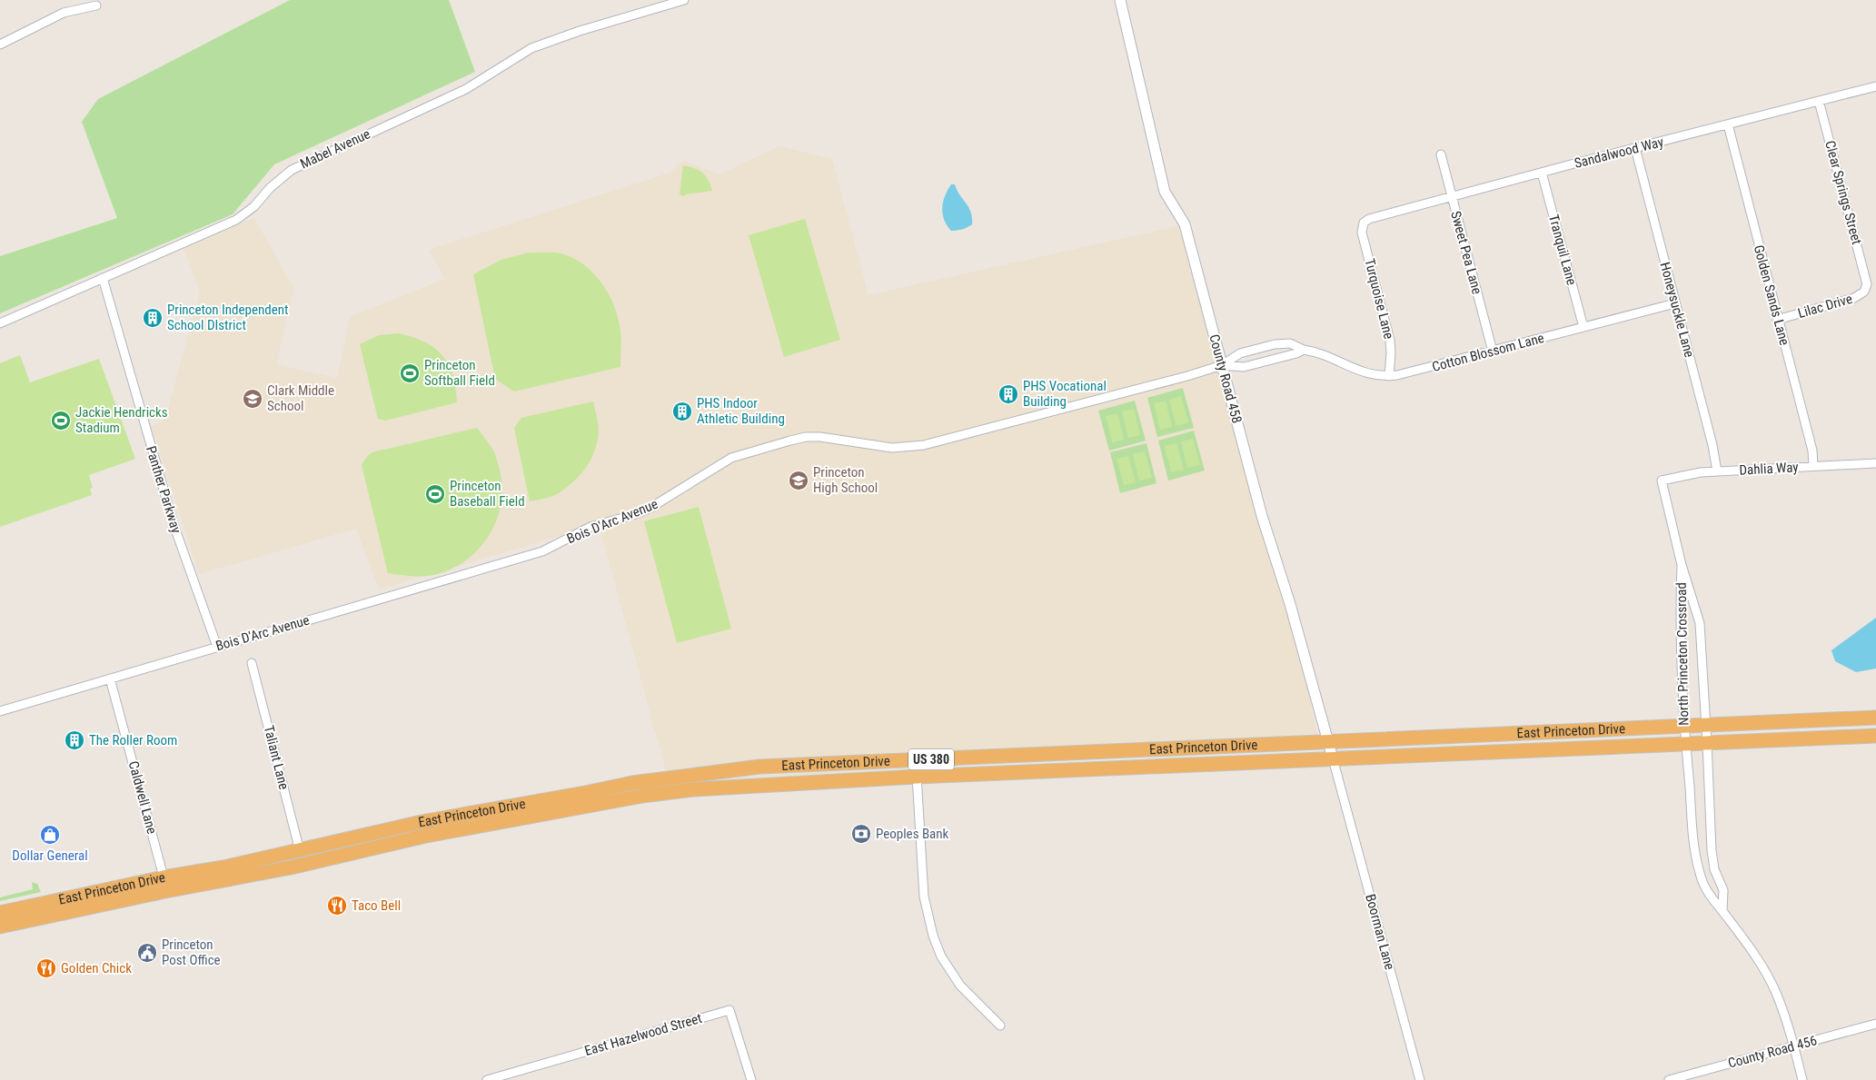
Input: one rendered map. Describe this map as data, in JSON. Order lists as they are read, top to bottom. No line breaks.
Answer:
{"streets":{"highway":["East Princeton Drive","US 380"],"street":["Mabel Avenue","Sandalwood Way","Clear Springs Street","Tranquil Lane","Sweet Pea Lane","Golden Sands Lane","Turquoise Lane","Lilac Drive","Honeysuckle Lane","Cotton Blossom Lane","County Road 458","Dahlia Way","Panther Parkway","Bois D'Arc Avenue","North Princeton Crossroad","Taliant Lane","Caldwell Lane","Boorman Lane","East Hazelwood Street","County Road 456"]},"crossings":[["Mabel Avenue","Panther Parkway"],["Sandalwood Way","Clear Springs Street"],["Sandalwood Way","Tranquil Lane"],["Sandalwood Way","Sweet Pea Lane"],["Sandalwood Way","Golden Sands Lane"],["Sandalwood Way","Turquoise Lane"],["Sandalwood Way","Honeysuckle Lane"],["Clear Springs Street","Lilac Drive"],["Tranquil Lane","Cotton Blossom Lane"],["Sweet Pea Lane","Cotton Blossom Lane"],["Golden Sands Lane","Lilac Drive"],["Golden Sands Lane","Dahlia Way"],["Turquoise Lane","Cotton Blossom Lane"],["Honeysuckle Lane","Cotton Blossom Lane"],["Honeysuckle Lane","Dahlia Way"],["Cotton Blossom Lane","County Road 458"],["Cotton Blossom Lane","Bois D'Arc Avenue"],["County Road 458","Bois D'Arc Avenue"],["County Road 458","East Princeton Drive"],["County Road 458","Boorman Lane"],["Dahlia Way","North Princeton Crossroad"],["Panther Parkway","Bois D'Arc Avenue"],["Bois D'Arc Avenue","Caldwell Lane"],["North Princeton Crossroad","East Princeton Drive"],["North Princeton Crossroad","County Road 456"],["East Princeton Drive","Taliant Lane"],["East Princeton Drive","Caldwell Lane"],["East Princeton Drive","Boorman Lane"]],"places":{"building":["Princeton Independent School DIstrict","PHS Vocational Building","PHS Indoor Athletic Building","The Roller Room"],"sports":["Princeton Softball Field","Jackie Hendricks Stadium","Princeton Baseball Field"],"school or university":["Clark Middle School","Princeton High School"],"bank":["Peoples Bank"],"shop":["Dollar General"],"restaurant":["Taco Bell","Golden Chick"],"public building":["Princeton Post Office"]}}
